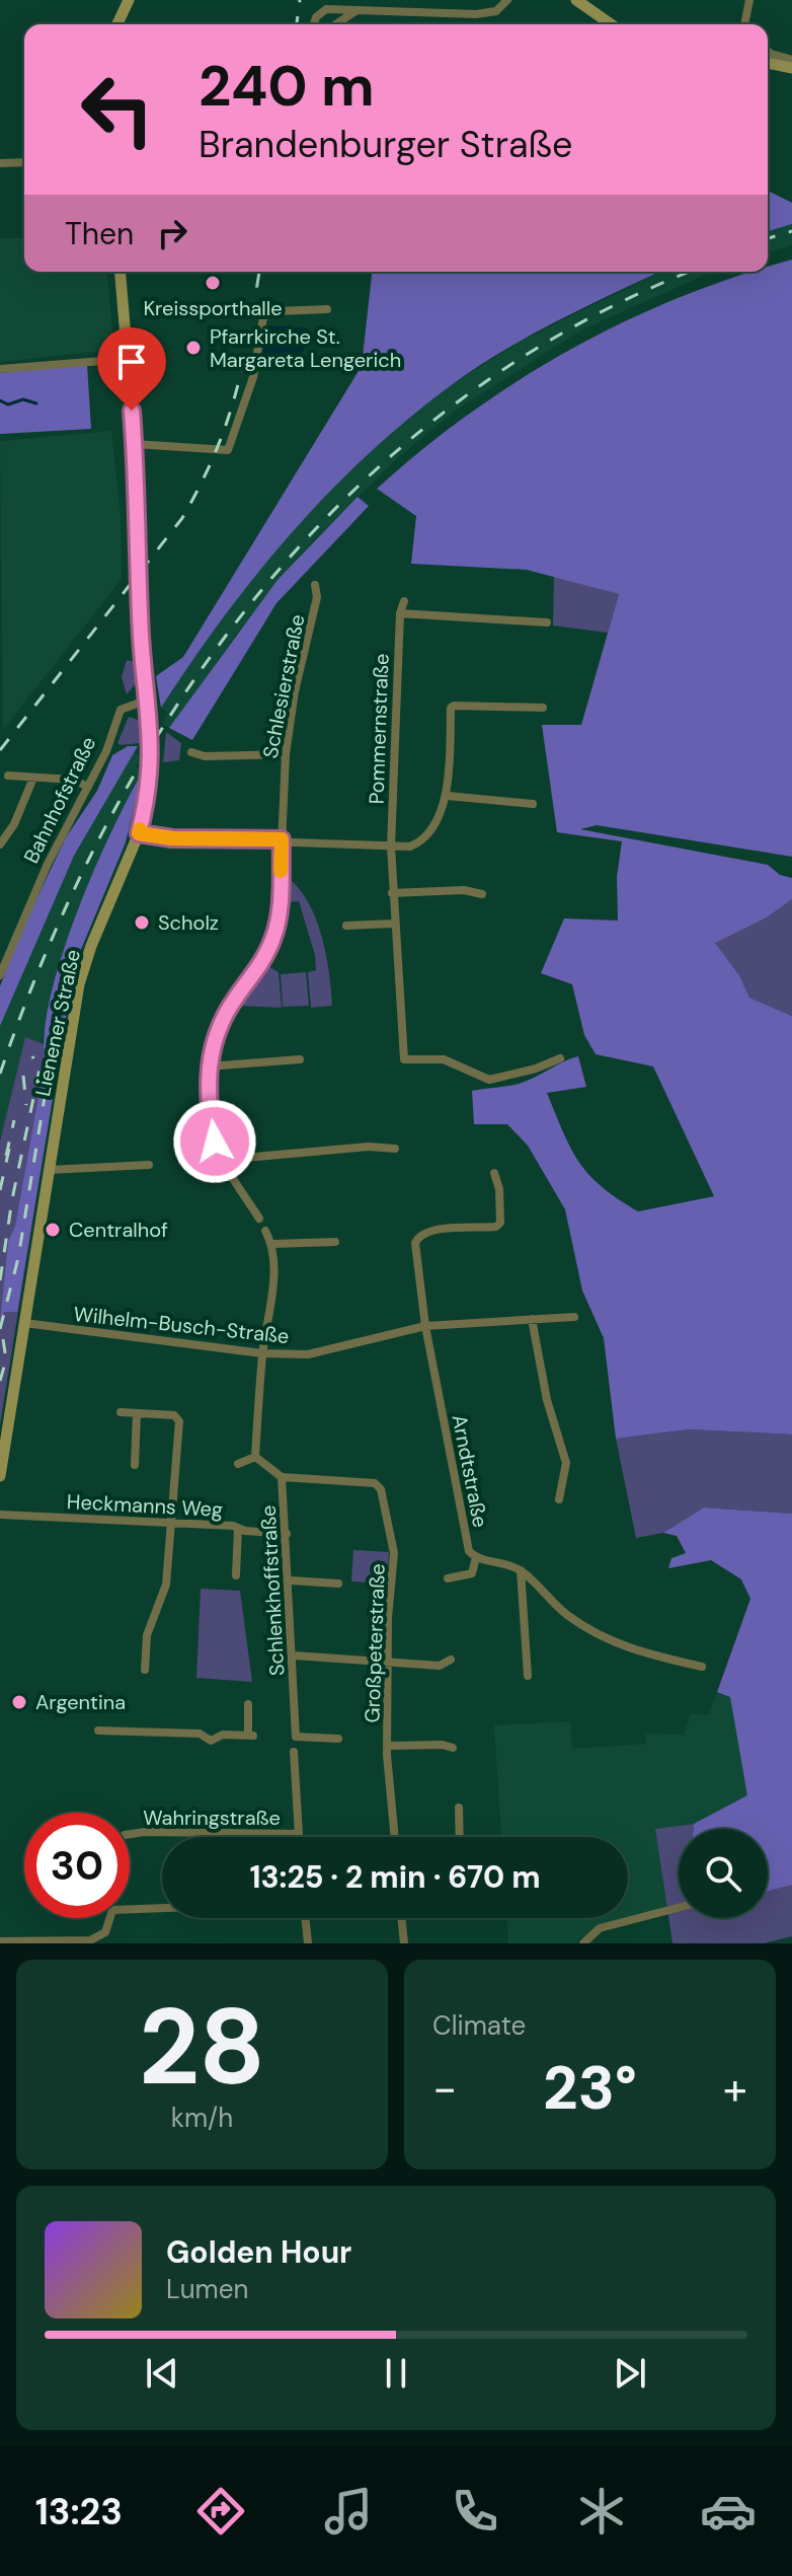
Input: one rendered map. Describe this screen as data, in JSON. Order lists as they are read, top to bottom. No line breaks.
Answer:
{"streets":{"street":["Schlesierstraße","Pommernstraße","Bahnhofstraße","Lienener Straße","Wilhelm-Busch-Straße","Arndtstraße","Heckmanns Weg","Schlenkhoffstraße","Großpeterstraße","Wahringstraße"]},"crossings":[["Bahnhofstraße","Lienener Straße"],["Lienener Straße","Wilhelm-Busch-Straße"],["Wilhelm-Busch-Straße","Arndtstraße"],["Heckmanns Weg","Schlenkhoffstraße"],["Schlenkhoffstraße","Großpeterstraße"]],"places":["Kreissporthalle","Pfarrkirche St. Margareta Lengerich","Scholz","Centralhof","Argentina"],"page":{"turn":["240 m","Brandenburger Straße"],"then":"Then","limit":"30","trip":"13:25 · 2 min · 670 m","tile":[["28","km/h"],"Climate"],"heat":["−","23°","+"],"song":["Golden Hour","Lumen"],"tabs":"13:23"}}
